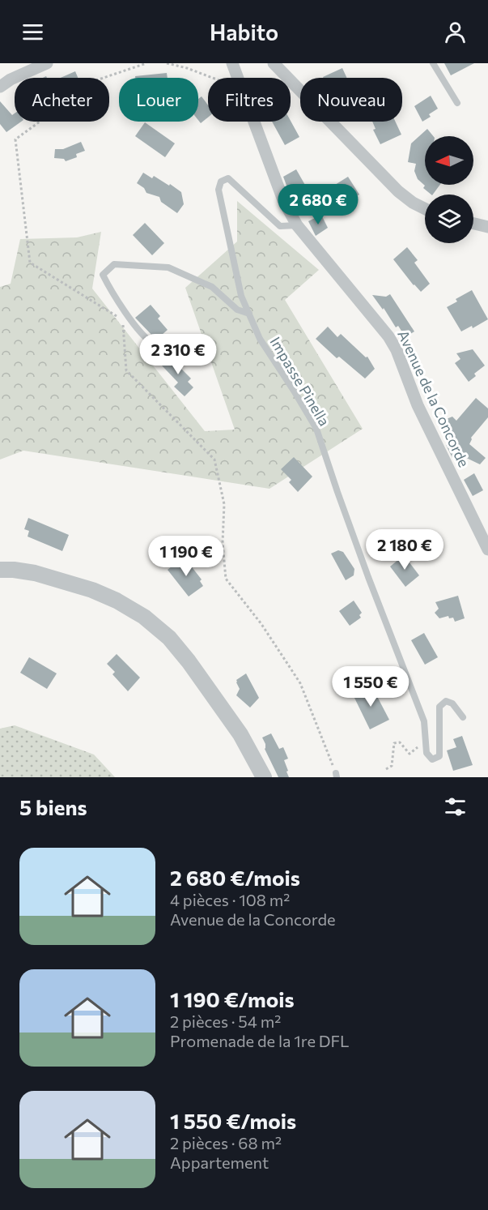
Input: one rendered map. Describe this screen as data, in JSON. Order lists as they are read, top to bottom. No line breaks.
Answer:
{"streets":{"street":["Avenue de la Concorde"],"lane":["Impasse Pinella"]},"crossings":[["Impasse Pinella","Avenue de la Concorde"]],"north":"left","page":{"header":"Habito","chip":["Acheter","Louer","Filtres","Nouveau"],"price":["2 680 €","2 310 €","2 180 €","1 190 €","1 550 €"],"heading":"5 biens","list":[{"name":"2 680 €/mois","note":"4 pièces · 108 m² · Avenue de la Concorde"},{"name":"1 190 €/mois","note":"2 pièces · 54 m² · Promenade de la 1re DFL"},{"name":"1 550 €/mois","note":"2 pièces · 68 m² · Appartement"}]}}
